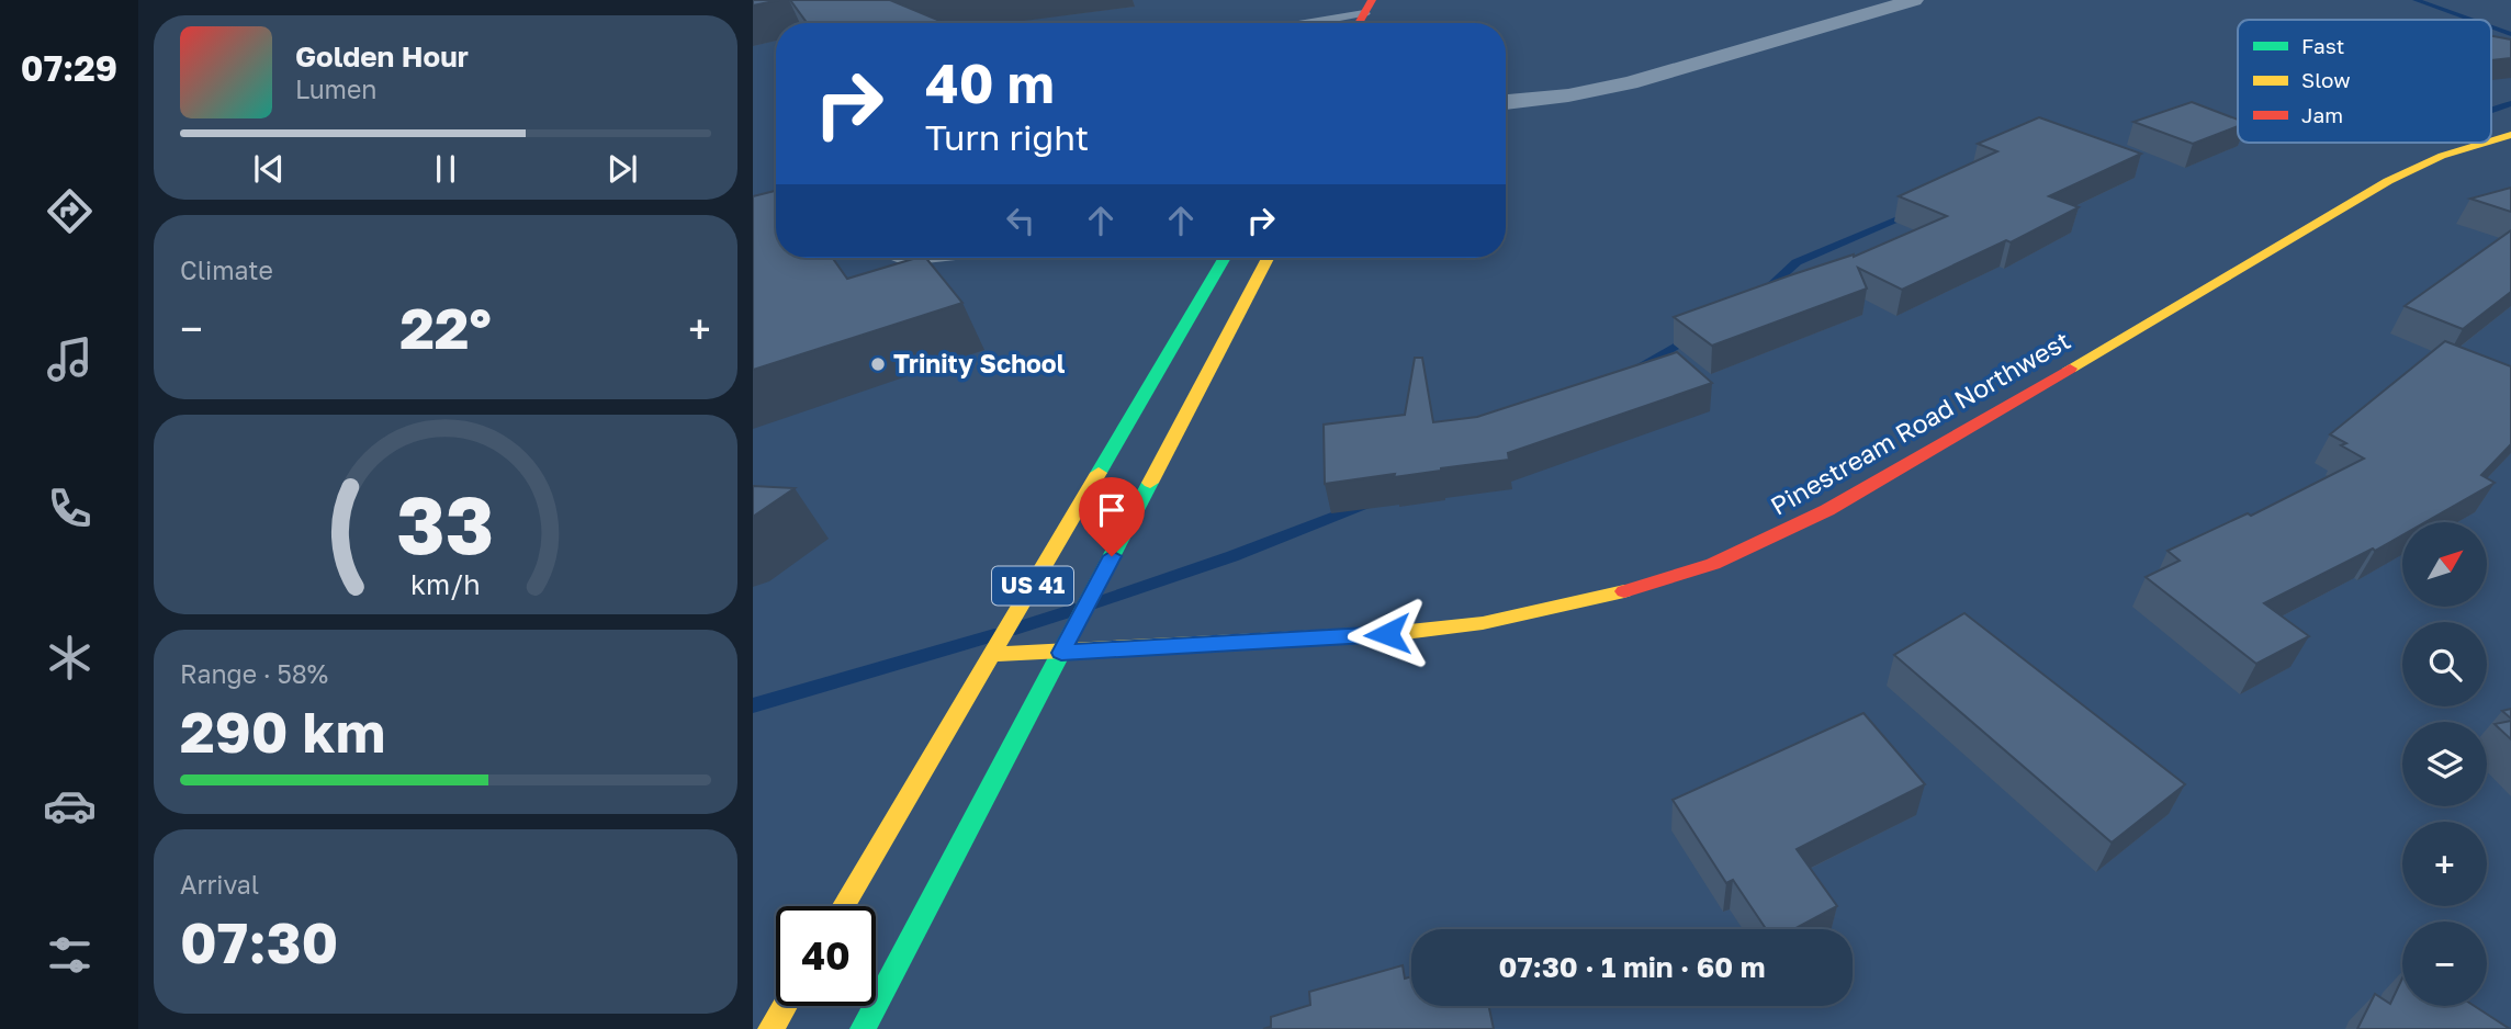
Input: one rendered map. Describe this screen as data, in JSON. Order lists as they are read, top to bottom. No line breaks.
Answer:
{"streets":{"street":["Pinestream Road Northwest","US 41"]},"crossings":[["Pinestream Road Northwest","US 41"]],"places":["Trinity School"],"legend":["Fast","Slow","Jam"],"north":"top right","page":{"tabs":"07:29","turn":["40 m","Turn right"],"song":["Golden Hour","Lumen"],"tile":["Climate",["Range · 58%","290 km"],["Arrival","07:30"]],"heat":["−","22°","+"],"map_buttons":["+","−"],"limit":"40","trip":"07:30 · 1 min · 60 m","gauge":["33","km/h"]}}
